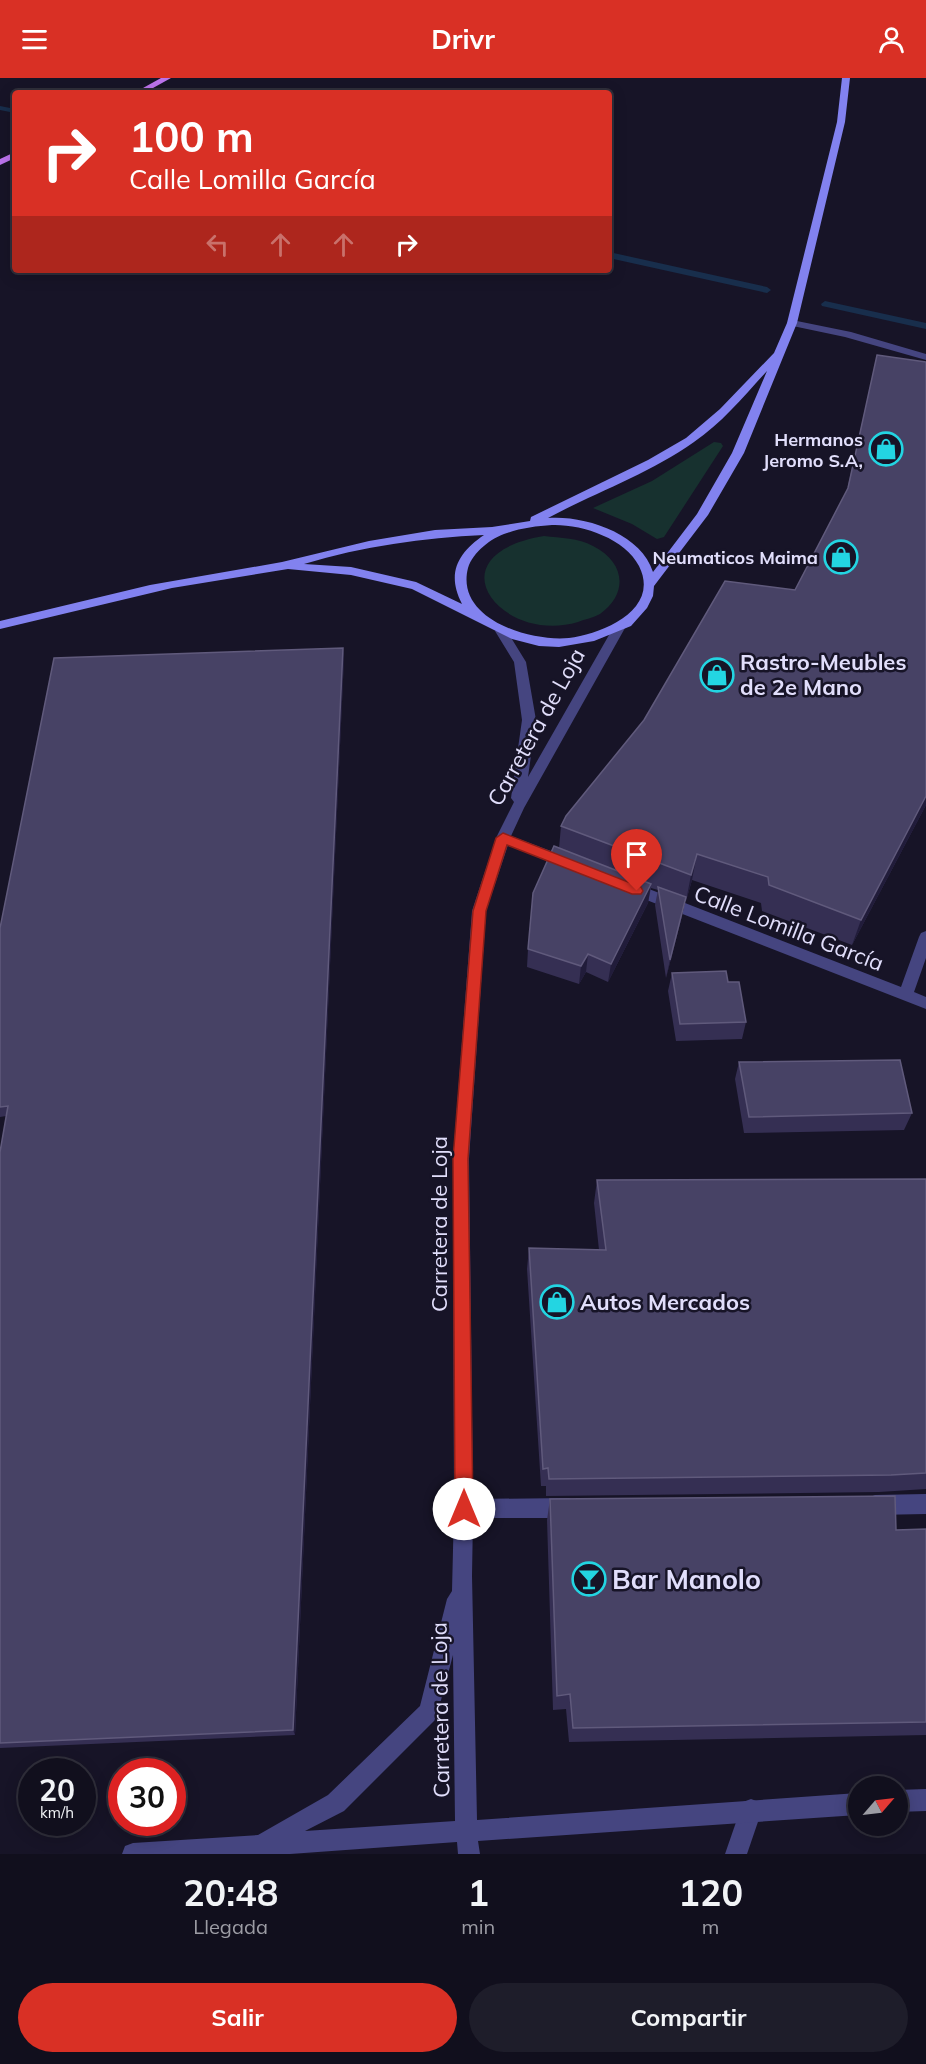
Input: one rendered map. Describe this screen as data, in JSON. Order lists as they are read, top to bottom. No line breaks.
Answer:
{"streets":{"street":["Carretera de Loja","Calle Lomilla García"]},"places":{"shop":["Hermanos Jeromo S.A,","Neumaticos Maima","Rastro-Meubles de 2e Mano","Autos Mercados"],"bar":["Bar Manolo"]},"north":"top right","page":{"header":"Drivr","turn":["100 m","Calle Lomilla García"],"speed":"20 km/h","limit":"30","eta":["20:48","Llegada","1","min","120","m"],"buttons":["Salir","Compartir"]}}
